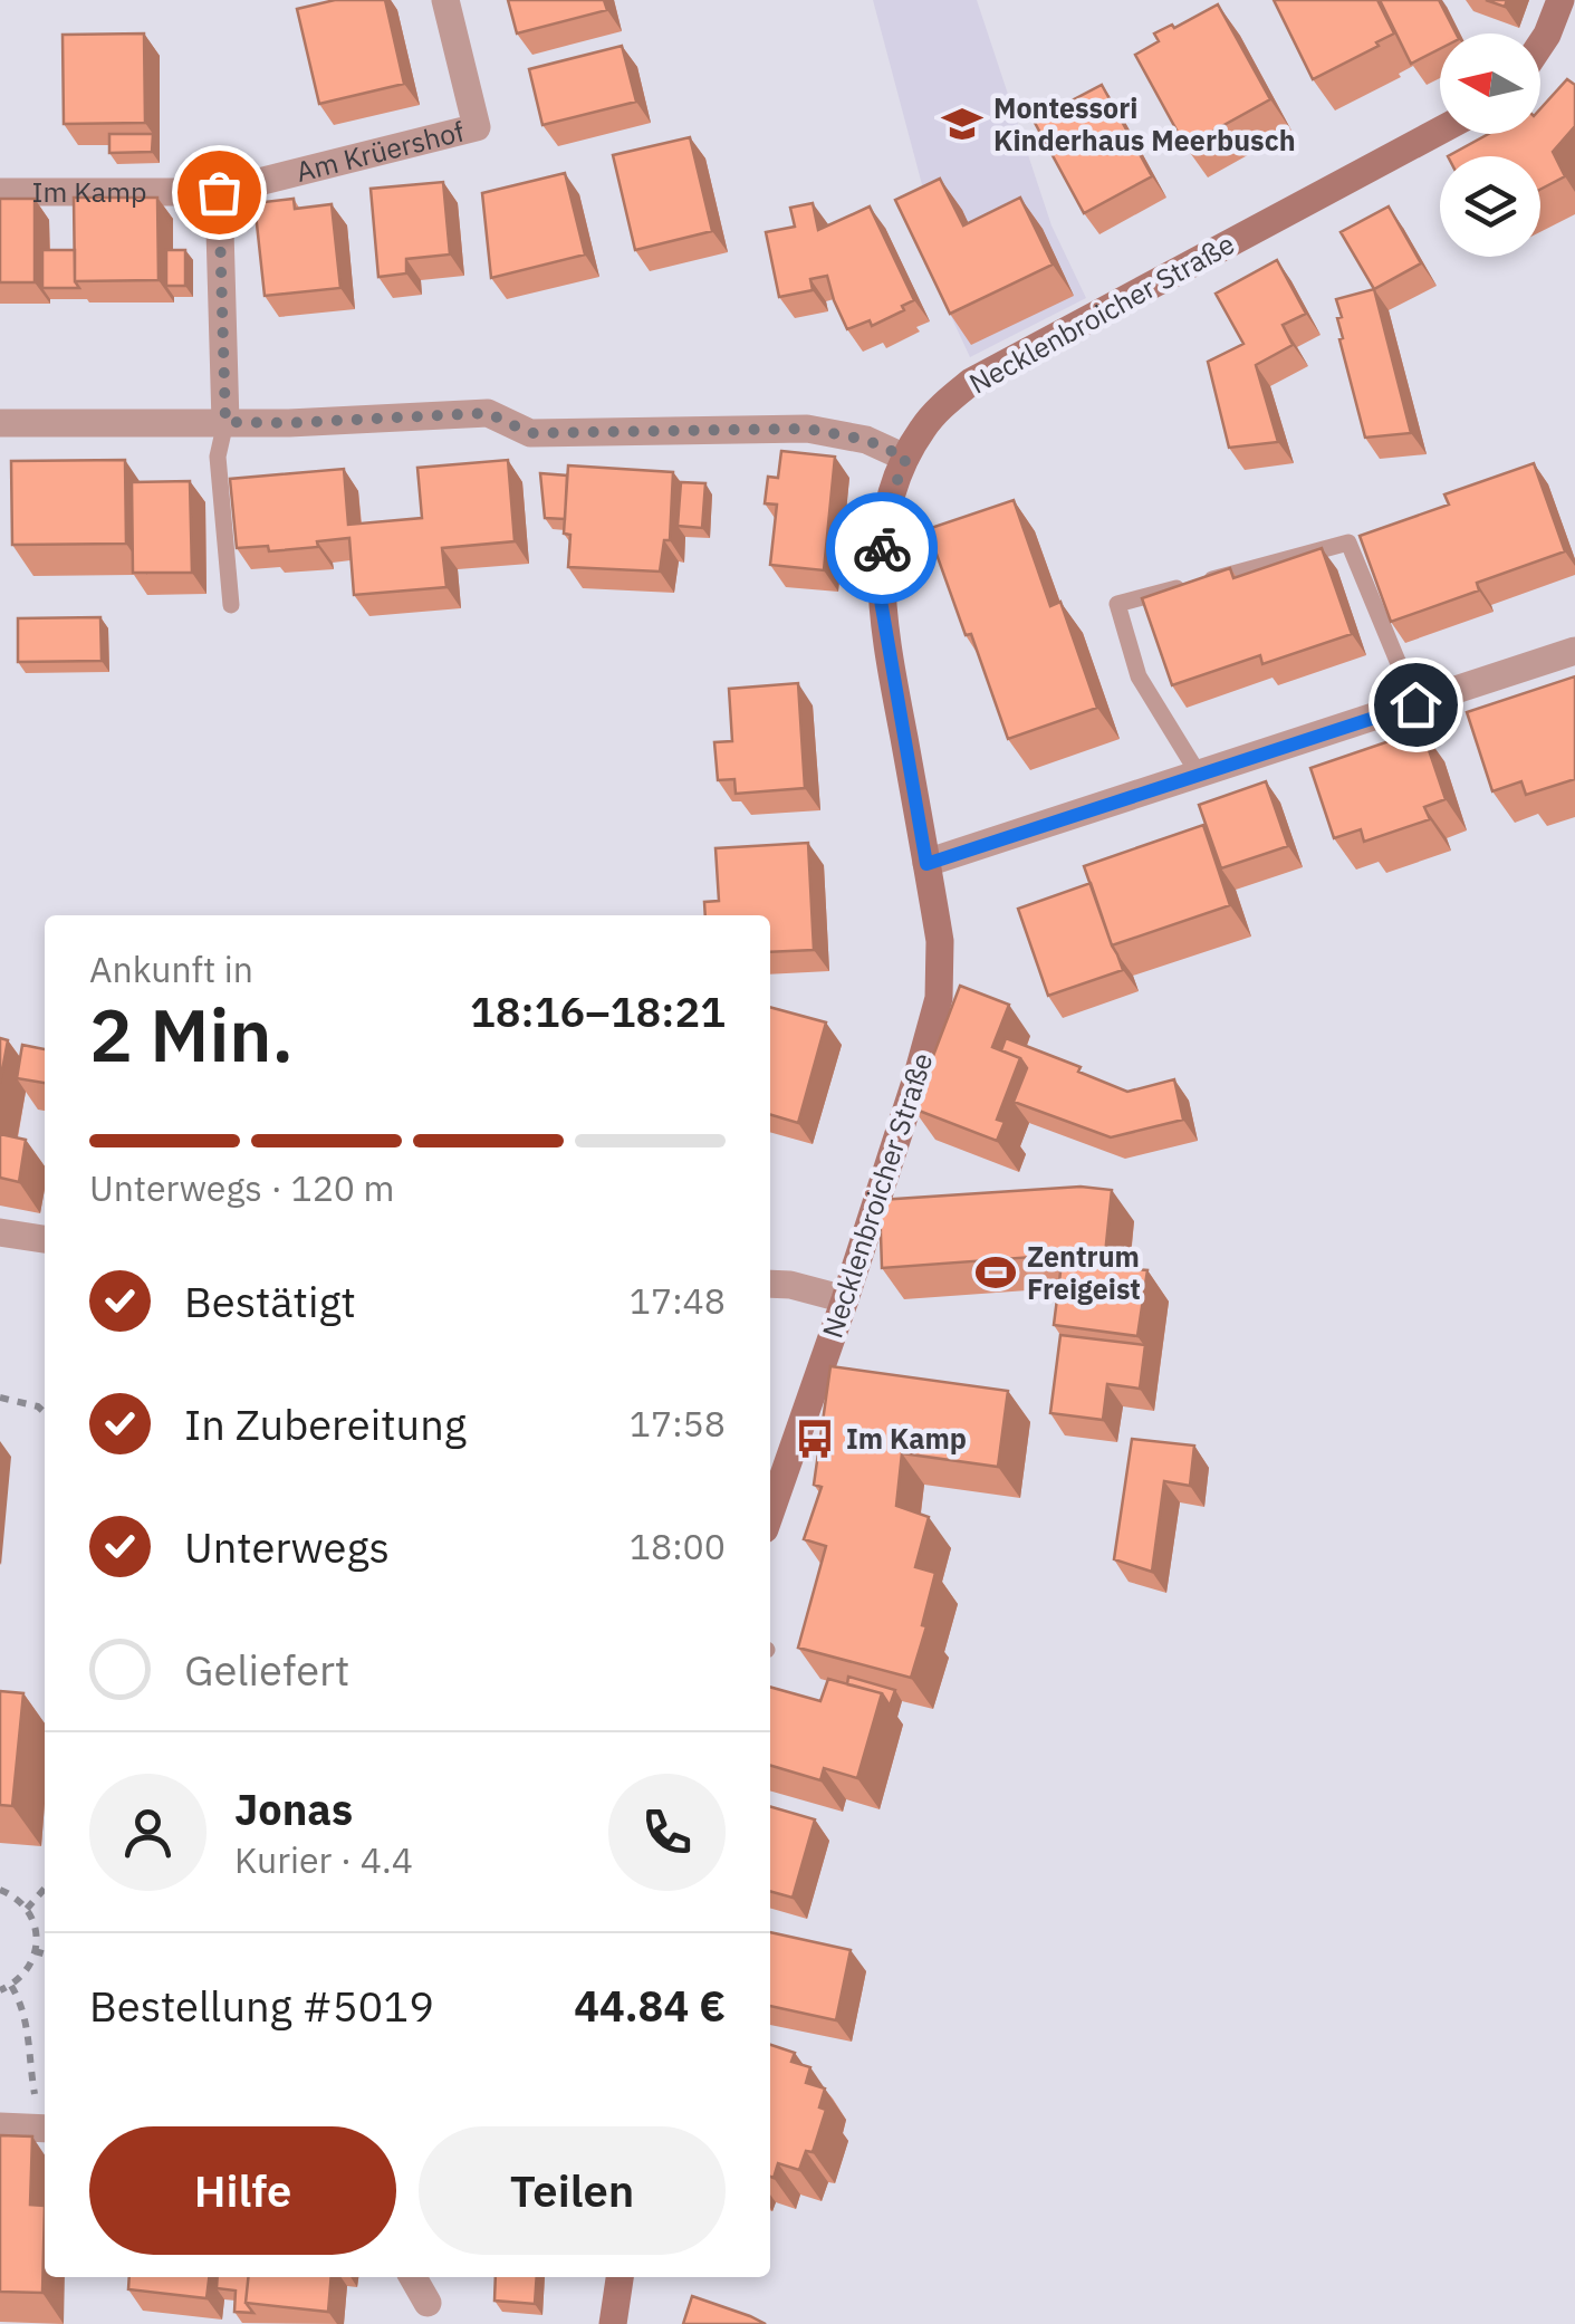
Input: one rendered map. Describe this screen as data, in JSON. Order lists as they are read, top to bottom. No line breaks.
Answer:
{"streets":{"main road":["Necklenbroicher Straße"],"street":["Am Krüershof","Im Kamp"]},"crossings":[["Am Krüershof","Im Kamp"]],"places":{"school or university":["Montessori Kinderhaus Meerbusch"],"sports":["Zentrum Freigeist"],"bus stop":["Im Kamp"]},"north":"left","page":{"heading":["2 Min.","Ankunft in","18:16–18:21"],"panel":["Jonas","Kurier · 4.4","Bestellung #5019","44.84 €"],"bar":"Unterwegs · 120 m","list":[["Bestätigt","17:48"],["In Zubereitung","17:58"],["Unterwegs","18:00"],"Geliefert"],"buttons":["Hilfe","Teilen"]}}
